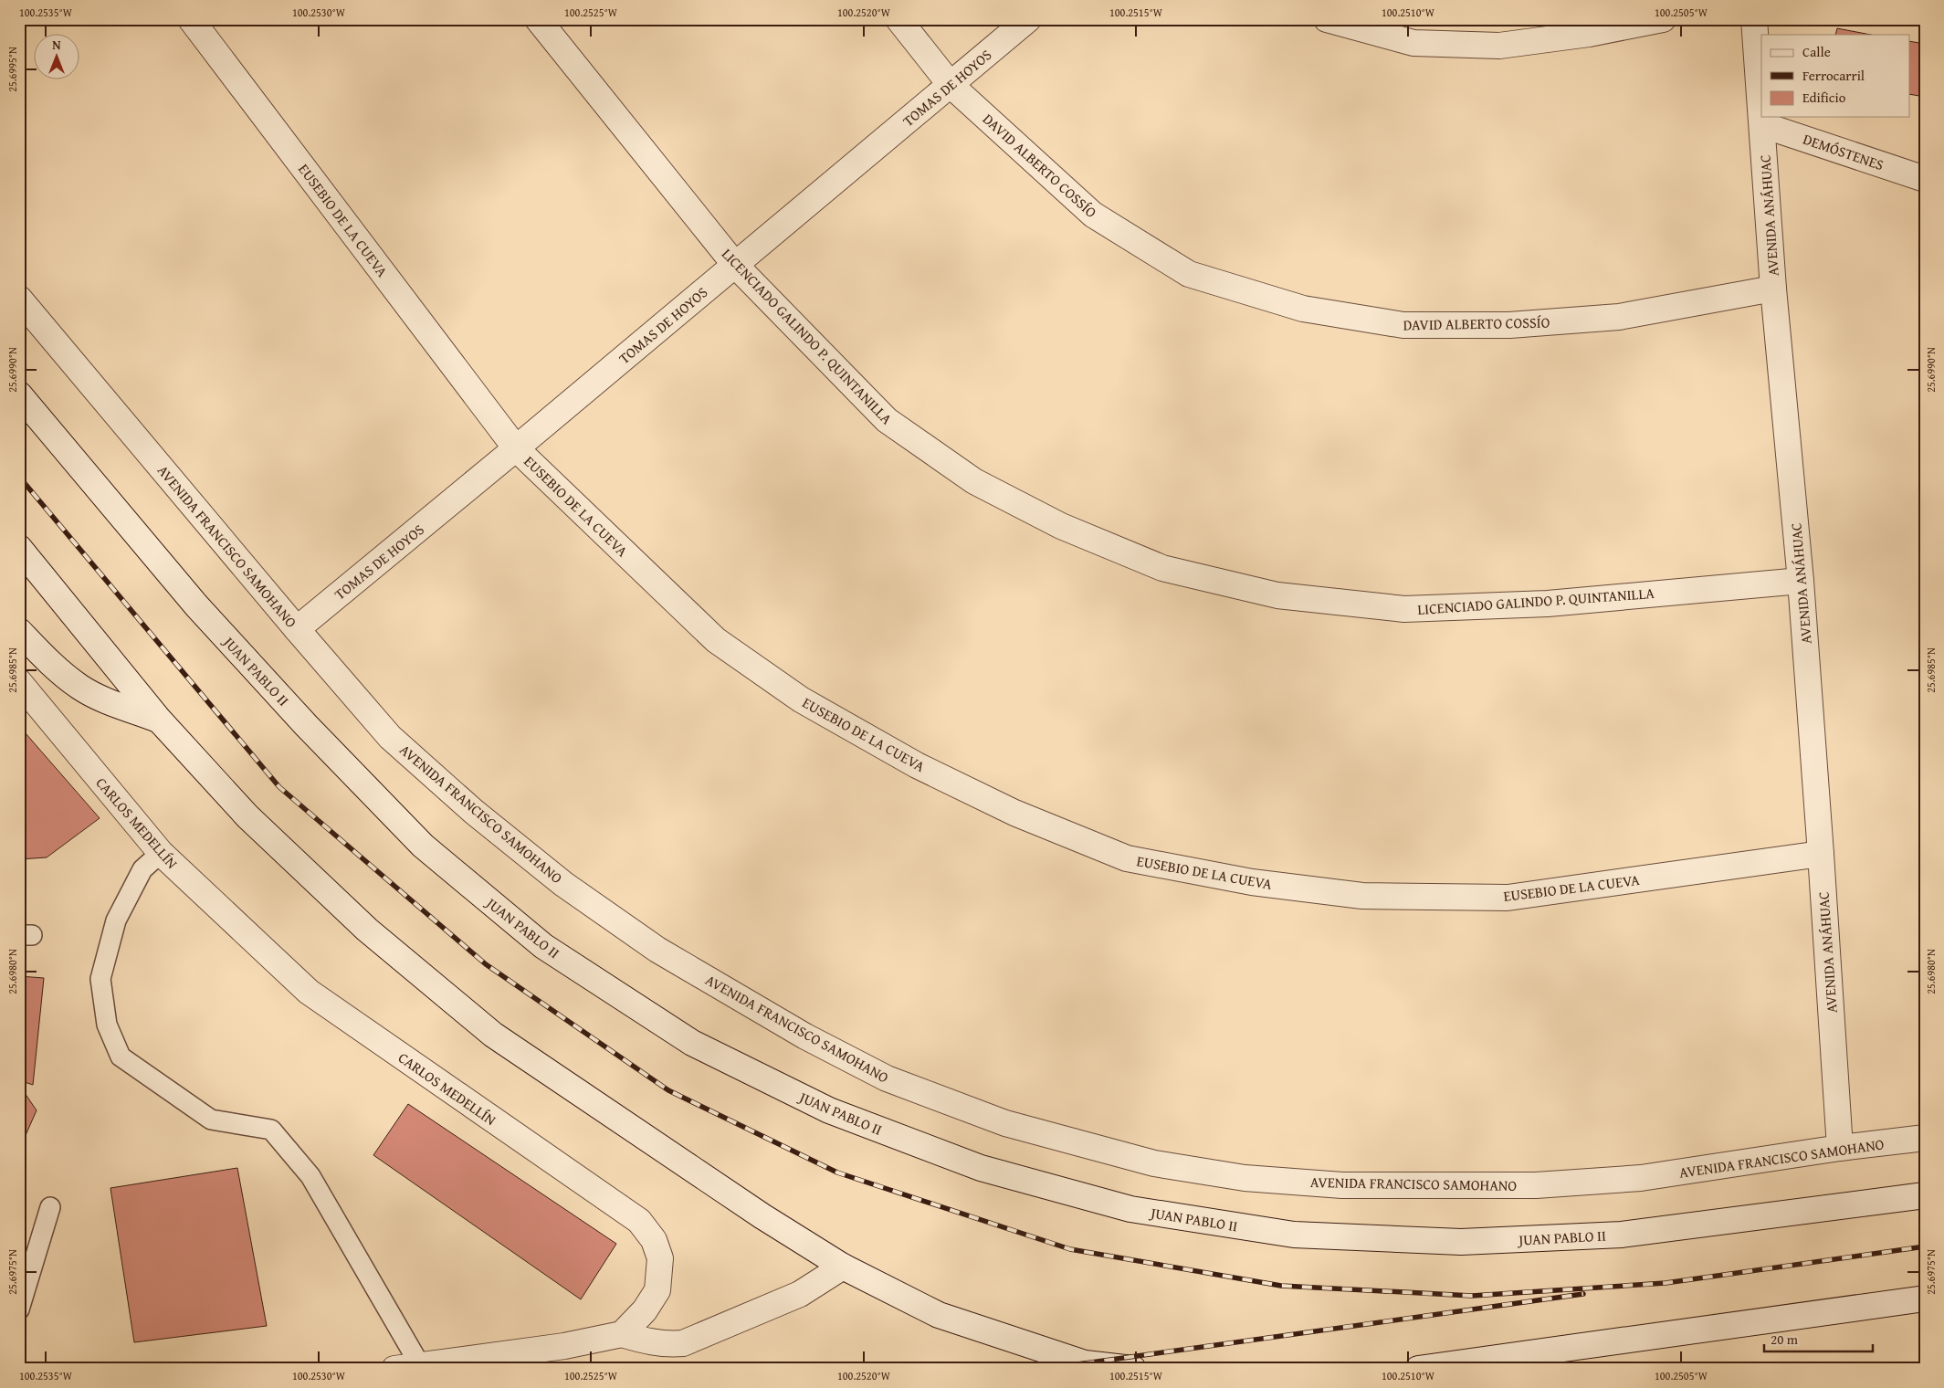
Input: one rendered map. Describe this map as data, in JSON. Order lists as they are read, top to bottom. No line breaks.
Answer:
{"streets":{"street":["TOMAS DE HOYOS","DEMÓSTENES","DAVID ALBERTO COSSÍO","AVENIDA ANÁHUAC","EUSEBIO DE LA CUEVA","LICENCIADO GALINDO P. QUINTANILLA","AVENIDA FRANCISCO SAMOHANO","JUAN PABLO II","CARLOS MEDELLÍN"]},"crossings":[["TOMAS DE HOYOS","DAVID ALBERTO COSSÍO"],["TOMAS DE HOYOS","EUSEBIO DE LA CUEVA"],["TOMAS DE HOYOS","LICENCIADO GALINDO P. QUINTANILLA"],["TOMAS DE HOYOS","AVENIDA FRANCISCO SAMOHANO"],["DEMÓSTENES","AVENIDA ANÁHUAC"],["DAVID ALBERTO COSSÍO","AVENIDA ANÁHUAC"],["AVENIDA ANÁHUAC","EUSEBIO DE LA CUEVA"],["AVENIDA ANÁHUAC","LICENCIADO GALINDO P. QUINTANILLA"],["AVENIDA ANÁHUAC","AVENIDA FRANCISCO SAMOHANO"]],"legend":["Calle","Ferrocarril","Edificio"],"scale_bar":"20 m","north":"top","coordinates":["100.2535°W","100.2530°W","100.2525°W","100.2520°W","100.2515°W","100.2510°W","100.2505°W","25.6995°N","25.6990°N","25.6985°N","25.6980°N","25.6975°N"]}
